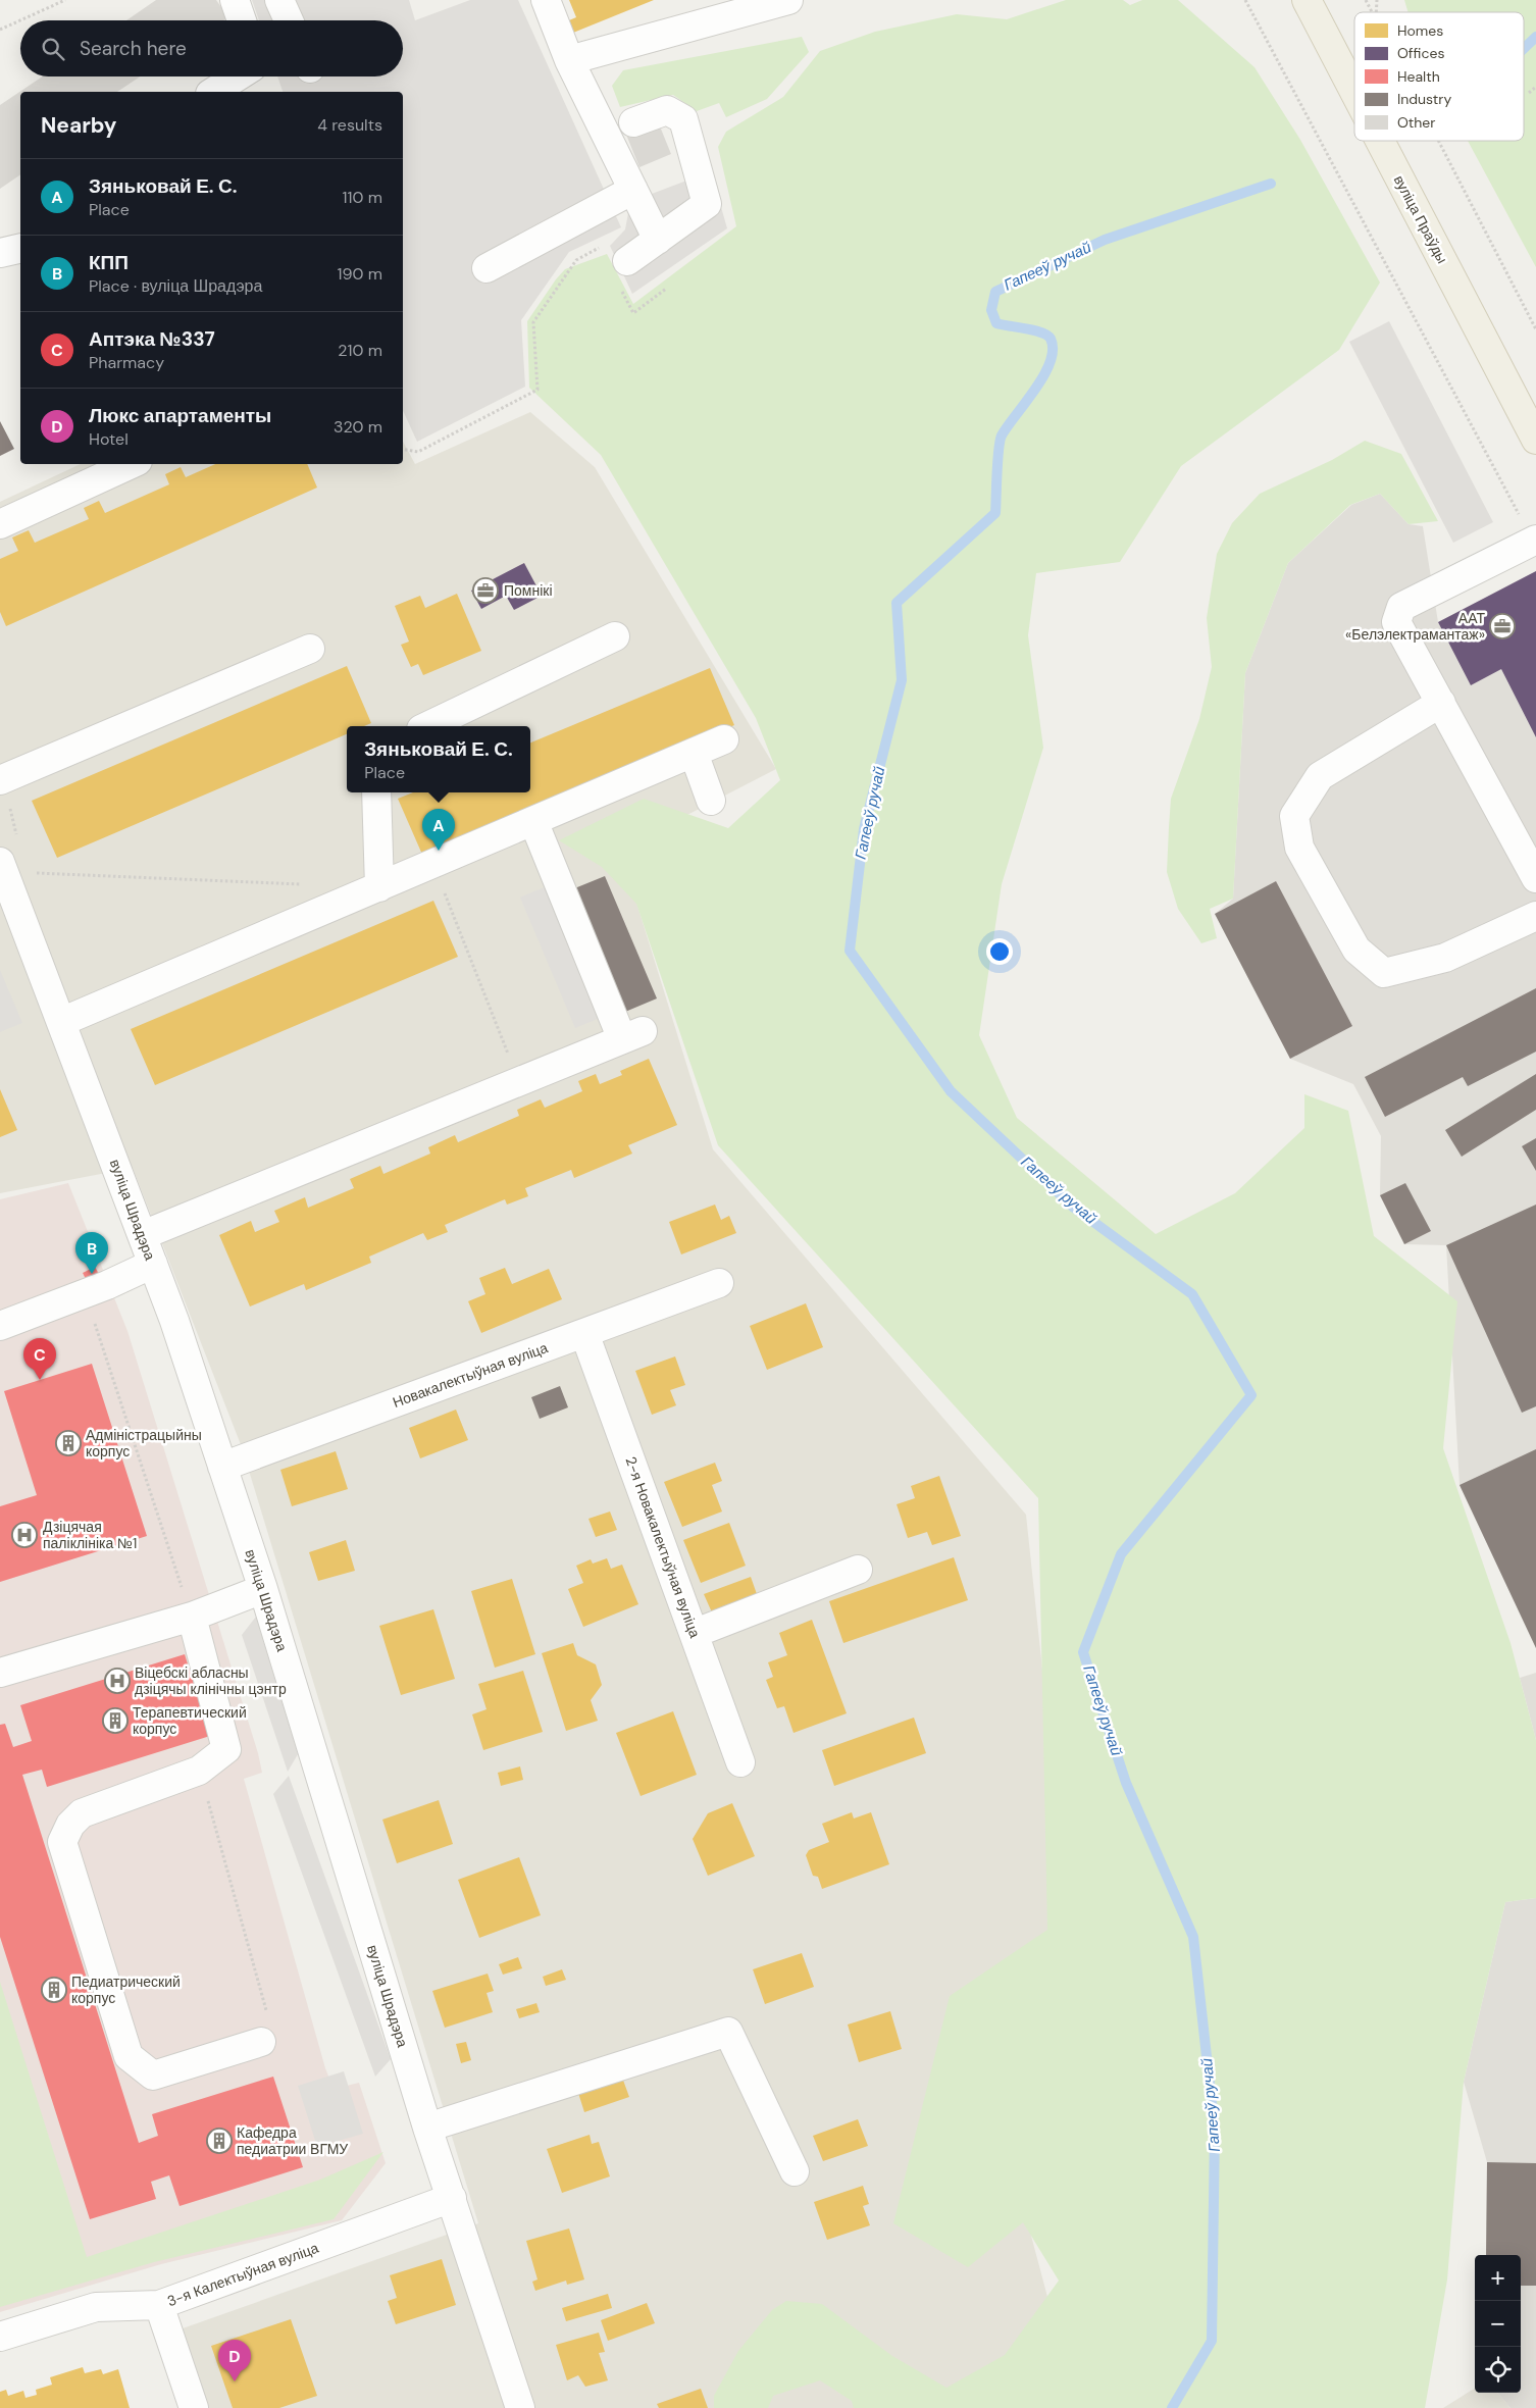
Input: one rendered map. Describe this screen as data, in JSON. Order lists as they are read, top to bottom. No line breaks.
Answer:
{"streets":{"main road":["вуліца Праўды"],"street":["вуліца Шрадэра","Новакалектыўная вуліца","2-я Новакалектыўная вуліца","3-я Калектыўная вуліца"]},"crossings":[["вуліца Шрадэра","Новакалектыўная вуліца"],["вуліца Шрадэра","3-я Калектыўная вуліца"],["Новакалектыўная вуліца","2-я Новакалектыўная вуліца"]],"water":["Гапееў ручай"],"places":{"office":["Помнікі","ААТ «Белэлектрамантаж»"],"building":["Адміністрацыйны корпус","Терапевтический корпус","Педиатрический корпус","Кафедра педиатрии ВГМУ"],"hospital":["Дзіцячая паліклініка №1","Віцебскі абласны дзіцячы клінічны цэнтр"]},"legend":["Homes","Offices","Health","Industry","Other"],"page":{"search":"Search here","heading":["Nearby","4 results"],"list":[{"mark":"A","name":"Зяньковай Е. С.","note":"Place","value":"110 m"},{"mark":"B","name":"КПП","note":"Place · вуліца Шрадэра","value":"190 m"},{"mark":"C","name":"Аптэка №337","note":"Pharmacy","value":"210 m"},{"mark":"D","name":"Люкс апартаменты","note":"Hotel","value":"320 m"}],"popup":["Зяньковай Е. С.","Place"],"pins":["A","B","C","D"],"map_buttons":["+","−"]}}
